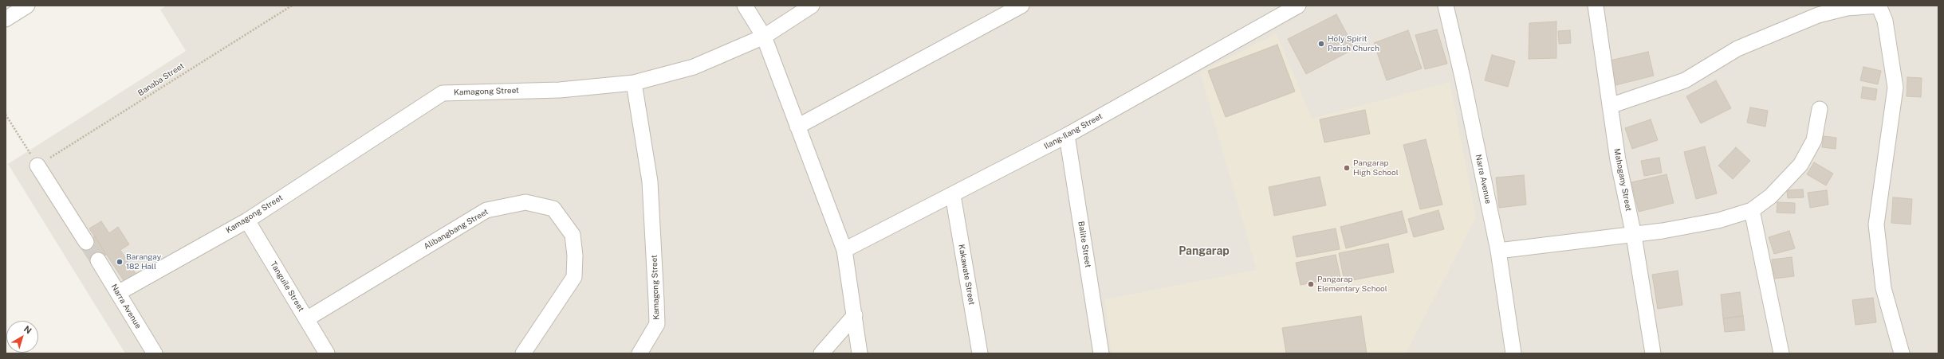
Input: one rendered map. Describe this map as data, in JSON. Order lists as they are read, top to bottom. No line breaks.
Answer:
{"streets":{"street":["Kamagong Street","Ilang-Ilang Street","Narra Avenue","Mahogany Street","Alibangbang Street","Balite Street","Kakawate Street","Tanguile Street"],"path":["Banaba Street"]},"crossings":[["Kamagong Street","Narra Avenue"],["Kamagong Street","Tanguile Street"],["Ilang-Ilang Street","Balite Street"],["Ilang-Ilang Street","Kakawate Street"],["Alibangbang Street","Tanguile Street"]],"districts":["Pangarap"],"places":["Holy Spirit Parish Church","Pangarap High School","Barangay 182 Hall","Pangarap Elementary School"],"north":"top right"}
